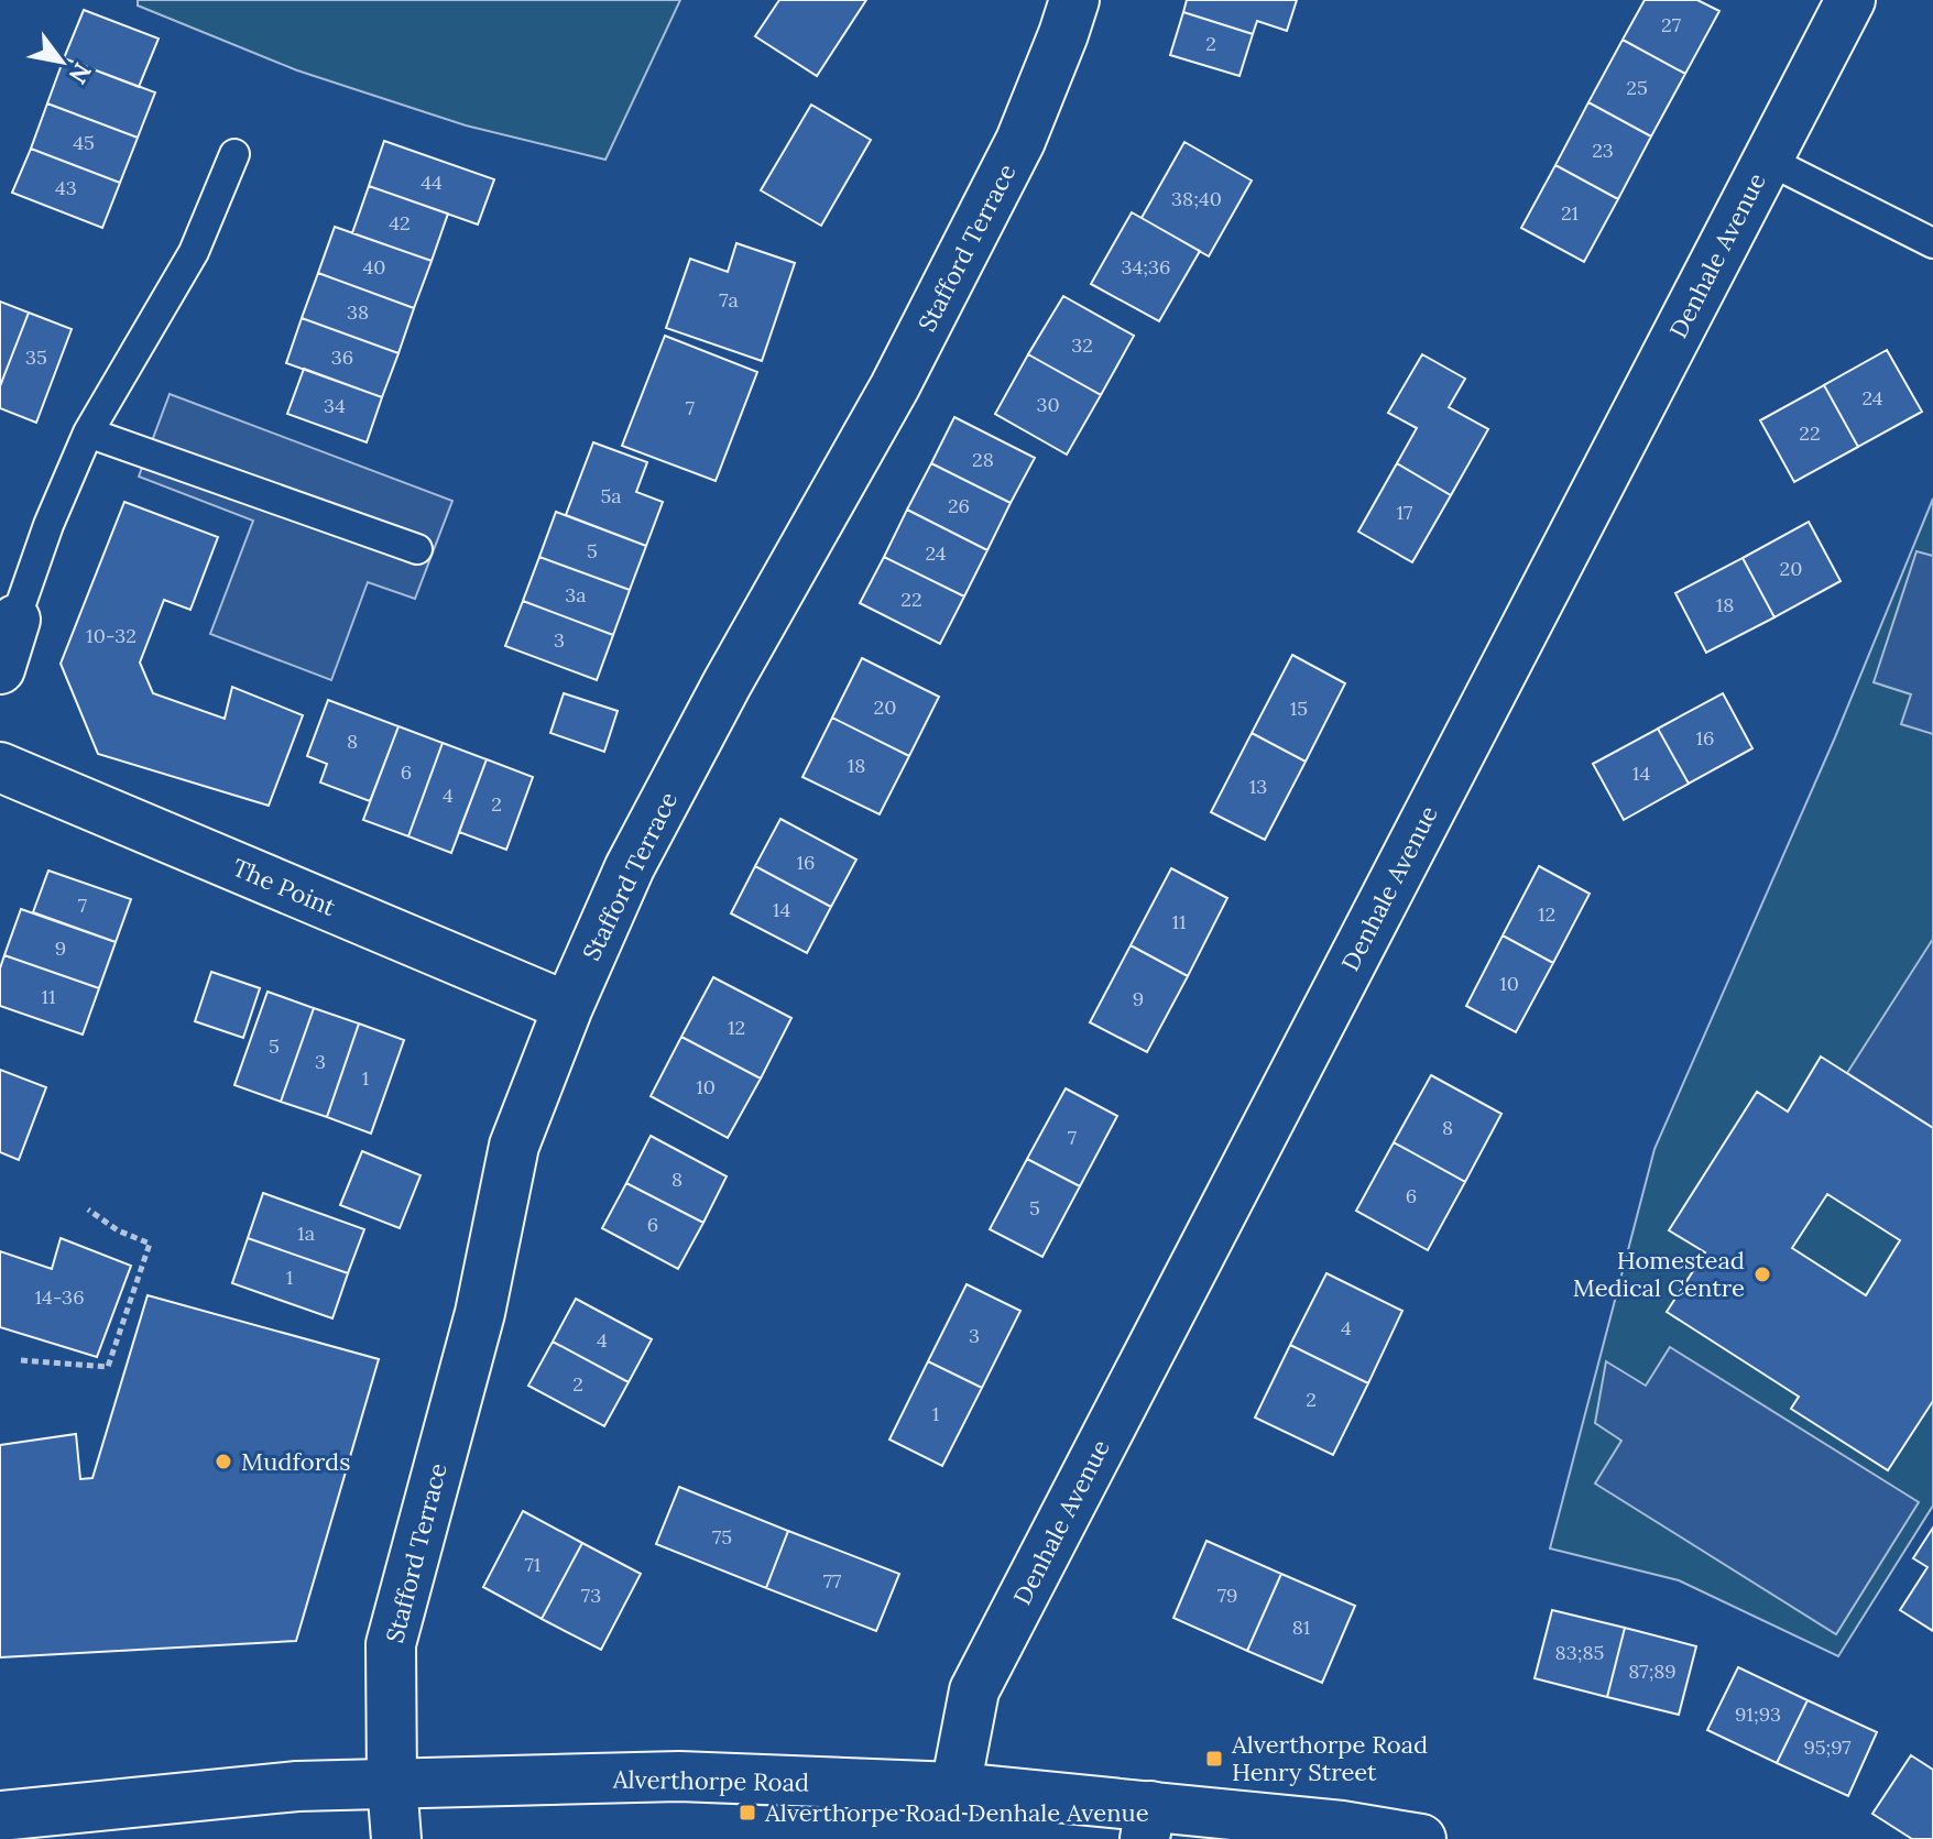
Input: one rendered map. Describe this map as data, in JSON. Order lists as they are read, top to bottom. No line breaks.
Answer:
{"streets":{"street":["Stafford Terrace","Denhale Avenue","The Point","Alverthorpe Road"]},"crossings":[["Stafford Terrace","The Point"],["Stafford Terrace","Alverthorpe Road"],["Denhale Avenue","Alverthorpe Road"]],"places":{"other":["Homestead Medical Centre","Mudfords"],"transit":["Alverthorpe Road Henry Street","Alverthorpe Road Denhale Avenue"]},"house_numbers":["27","2","25","45","23","44","43","38;40","21","42","40","34;36","7a","38","32","35","36","24","30","34","7","22","28","5a","26","17","5","24","20","3a","22","18","10-32","3","20","15","16","8","18","6","14","13","4","2","16","7","14","12","11","9","10","11","9","12","5","3","1","10","8","7","8","6","5","6","1a","1","14-36","4","3","4","2","2","1","75","71","77","73","79","81","83;85","87;89","91;93","95;97"],"north":"bottom right"}
